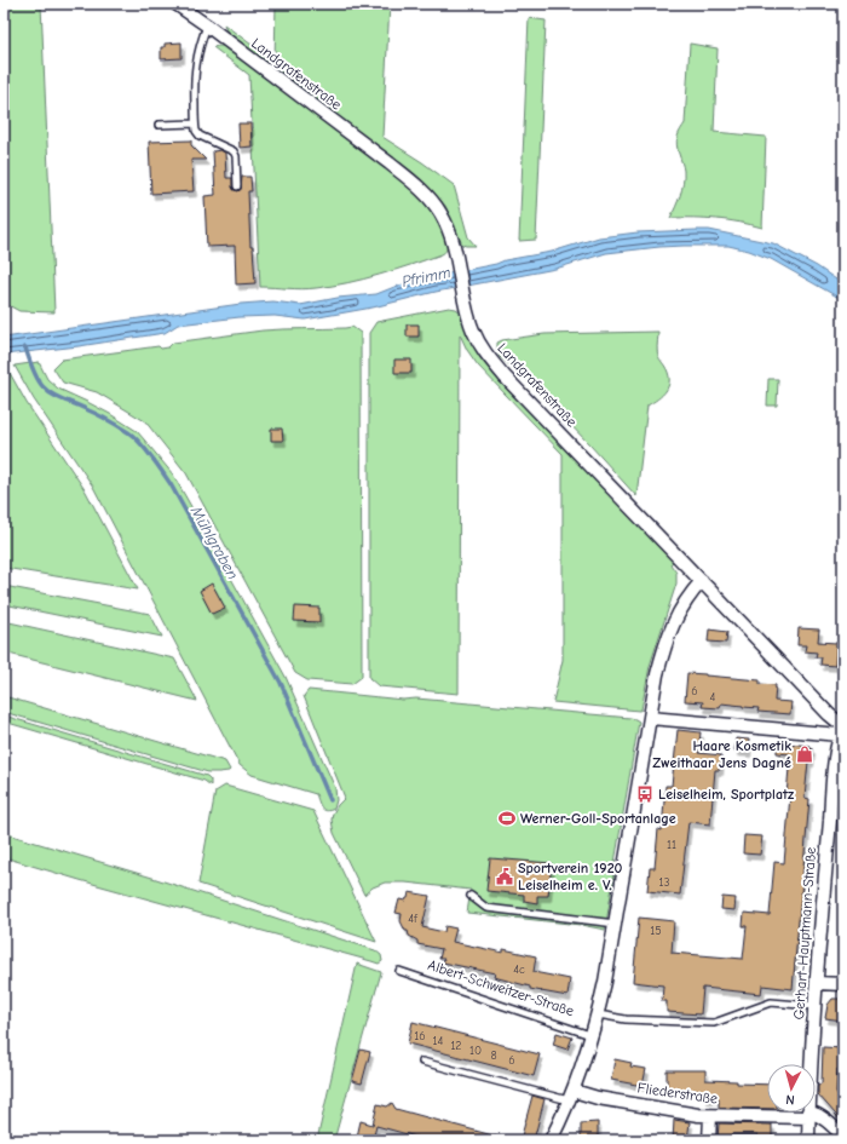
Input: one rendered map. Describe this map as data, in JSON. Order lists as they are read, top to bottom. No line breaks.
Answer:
{"streets":{"street":["Landgrafenstraße","Gerhart-Hauptmann-Straße","Fliederstraße"],"lane":["Albert-Schweitzer-Straße"]},"crossings":[["Landgrafenstraße","Gerhart-Hauptmann-Straße"],["Gerhart-Hauptmann-Straße","Fliederstraße"]],"water":["Pfrimm","Mühlgraben"],"places":{"shop":["Haare Kosmetik Zweithaar Jens Dagné"],"bus stop":["Leiselheim, Sportplatz"],"sports":["Werner-Goll-Sportanlage"],"public building":["Sportverein 1920 Leiselheim e. V."]},"house_numbers":["6","4","11","13","4f","15","4c","16","14","12","10","8","6"],"north":"bottom"}
